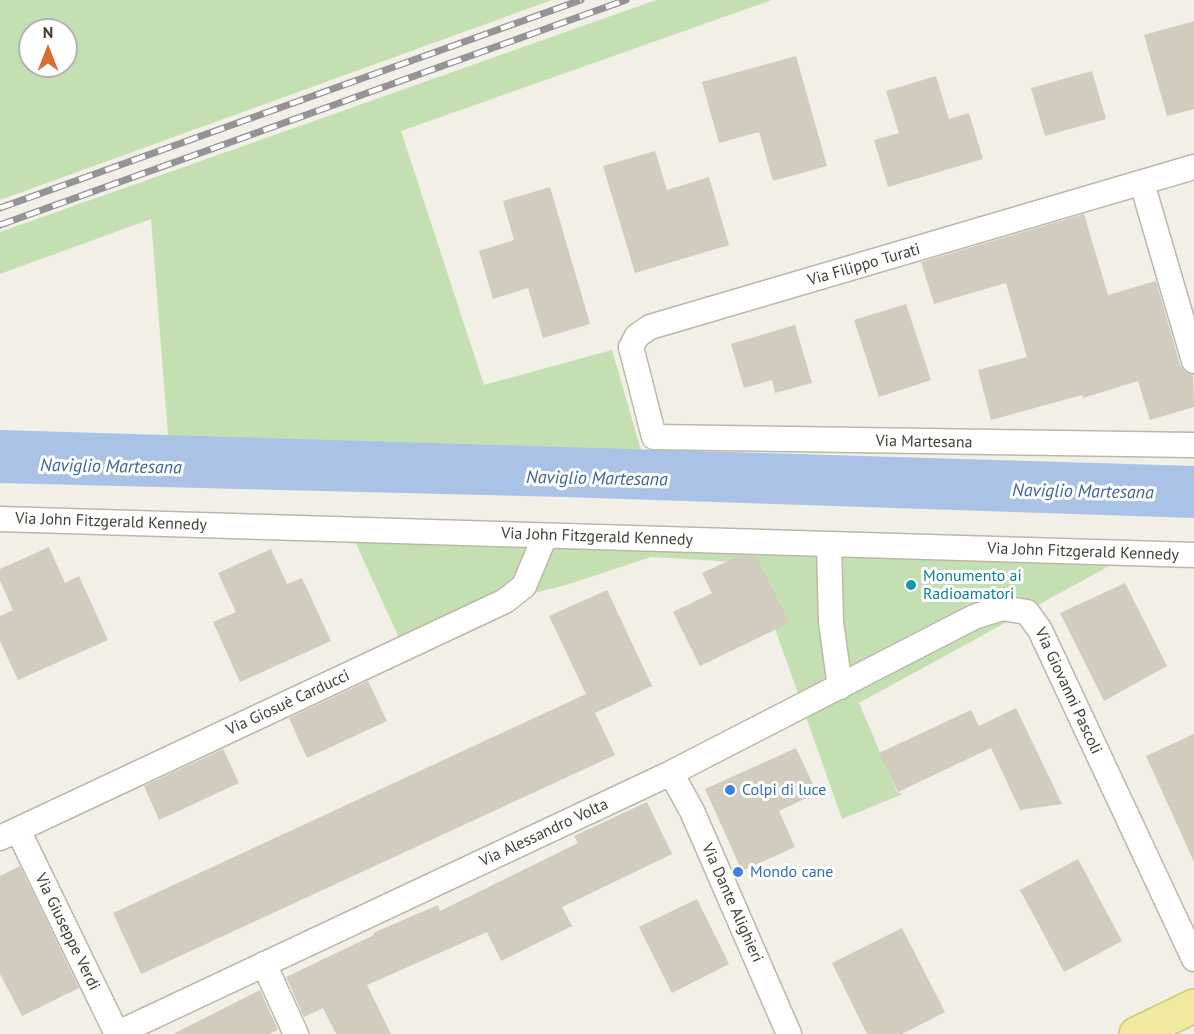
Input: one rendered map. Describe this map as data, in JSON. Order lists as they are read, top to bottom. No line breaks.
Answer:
{"streets":{"street":["Via Filippo Turati","Via Martesana","Via John Fitzgerald Kennedy","Via Giovanni Pascoli","Via Giosuè Carducci","Via Alessandro Volta","Via Dante Alighieri","Via Giuseppe Verdi"]},"crossings":[["Via Filippo Turati","Via Martesana"],["Via John Fitzgerald Kennedy","Via Giosuè Carducci"],["Via Giovanni Pascoli","Via Alessandro Volta"],["Via Giosuè Carducci","Via Giuseppe Verdi"],["Via Alessandro Volta","Via Dante Alighieri"],["Via Alessandro Volta","Via Giuseppe Verdi"]],"water":["Naviglio Martesana"],"places":["Monumento ai Radioamatori","Colpi di luce","Mondo cane"],"north":"top"}
